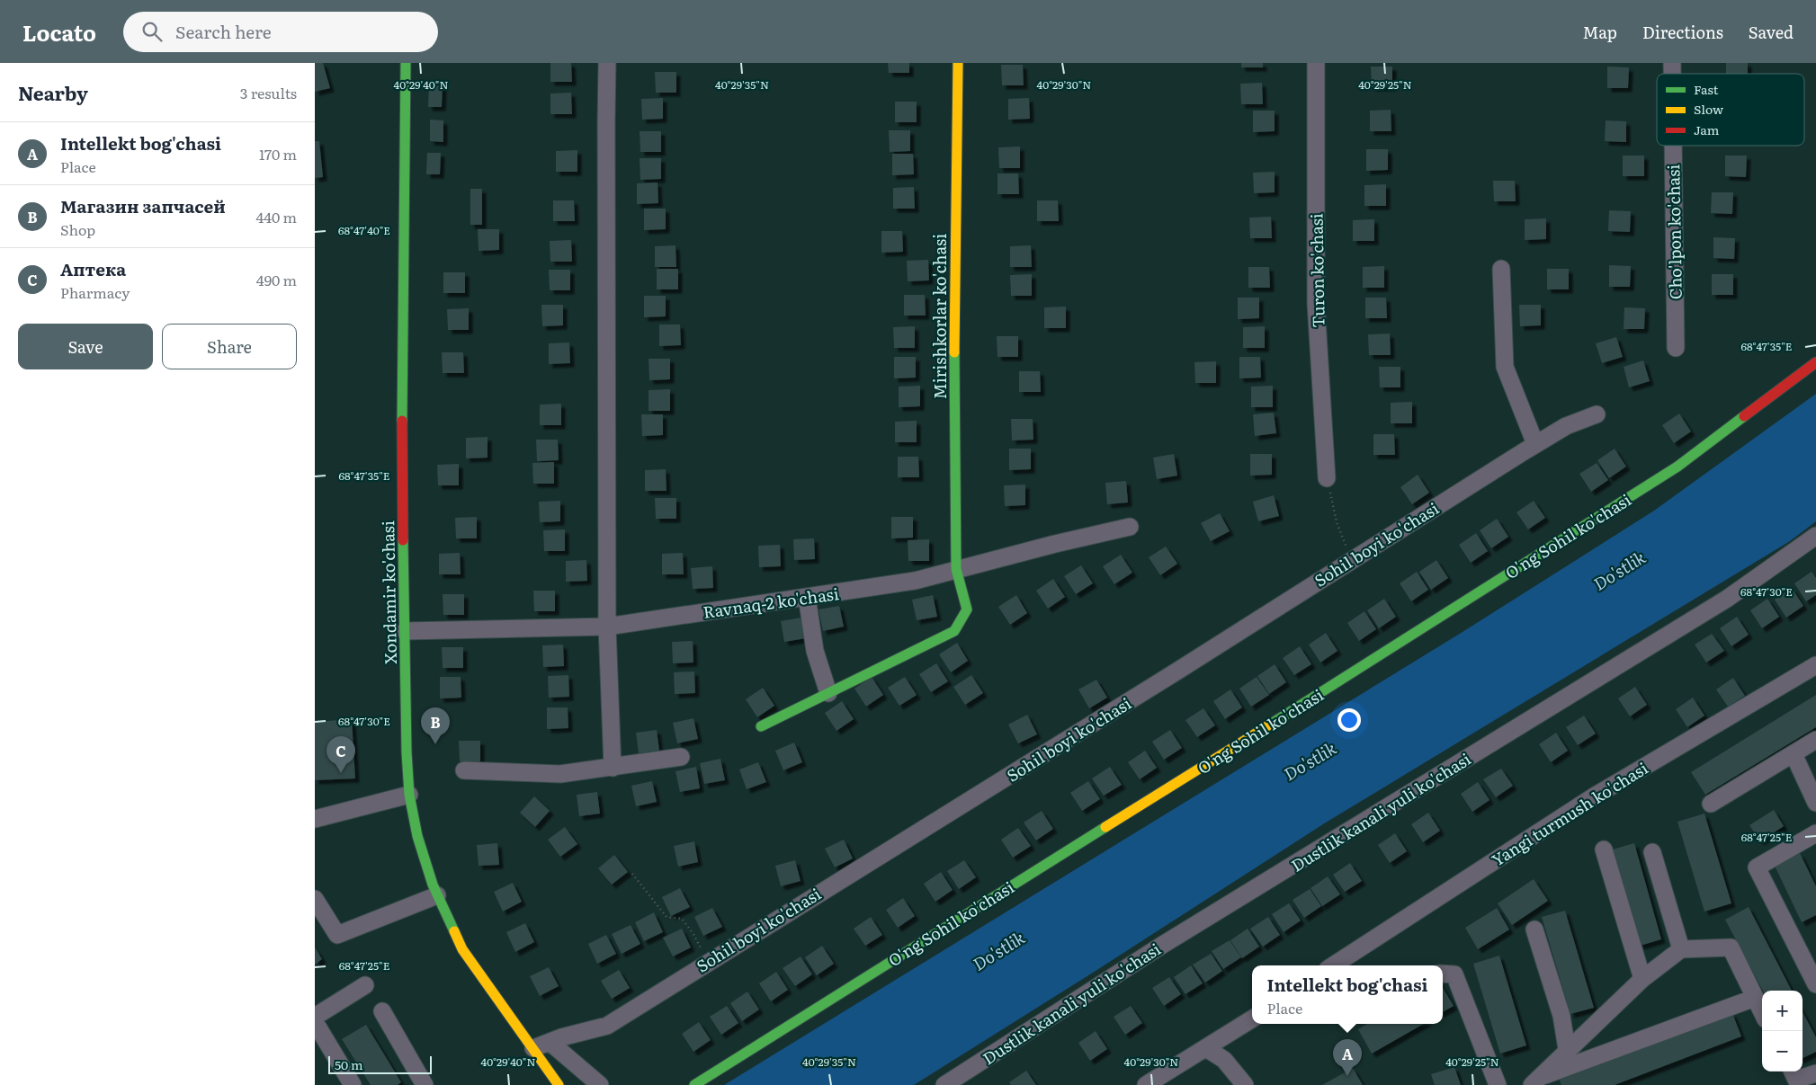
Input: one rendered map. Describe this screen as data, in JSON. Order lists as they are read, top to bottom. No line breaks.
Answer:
{"streets":{"street":["Cho'lpon ko'chasi","Turon ko'chasi","Mirishkorlar ko'chasi","O'ng Sohil ko'chasi","Sohil boyi ko'chasi","Xondamir ko'chasi","Ravnaq-2 ko'chasi","Dustlik kanali yuli ko'chasi","Yangi turmush ko'chasi"]},"crossings":[["Mirishkorlar ko'chasi","Ravnaq-2 ko'chasi"],["Sohil boyi ko'chasi","Xondamir ko'chasi"],["Xondamir ko'chasi","Ravnaq-2 ko'chasi"]],"water":["Do'stlik"],"legend":["Fast","Slow","Jam"],"scale_bar":"50 m","page":{"header":"Locato","search":"Search here","nav":["Map","Directions","Saved"],"heading":["Nearby","3 results"],"list":[{"mark":"A","name":"Intellekt bog'chasi","note":"Place","value":"170 m"},{"mark":"B","name":"Магазин запчасей","note":"Shop","value":"440 m"},{"mark":"C","name":"Аптека","note":"Pharmacy","value":"490 m"}],"buttons":["Save","Share"],"pins":["B","C","A"],"popup":["Intellekt bog'chasi","Place"],"map_buttons":["+","−"],"scale":"50 m"},"coordinates":["40°29'40\"N","40°29'35\"N","40°29'30\"N","40°29'25\"N","68°47'40\"E","68°47'35\"E","68°47'30\"E","68°47'25\"E"]}
